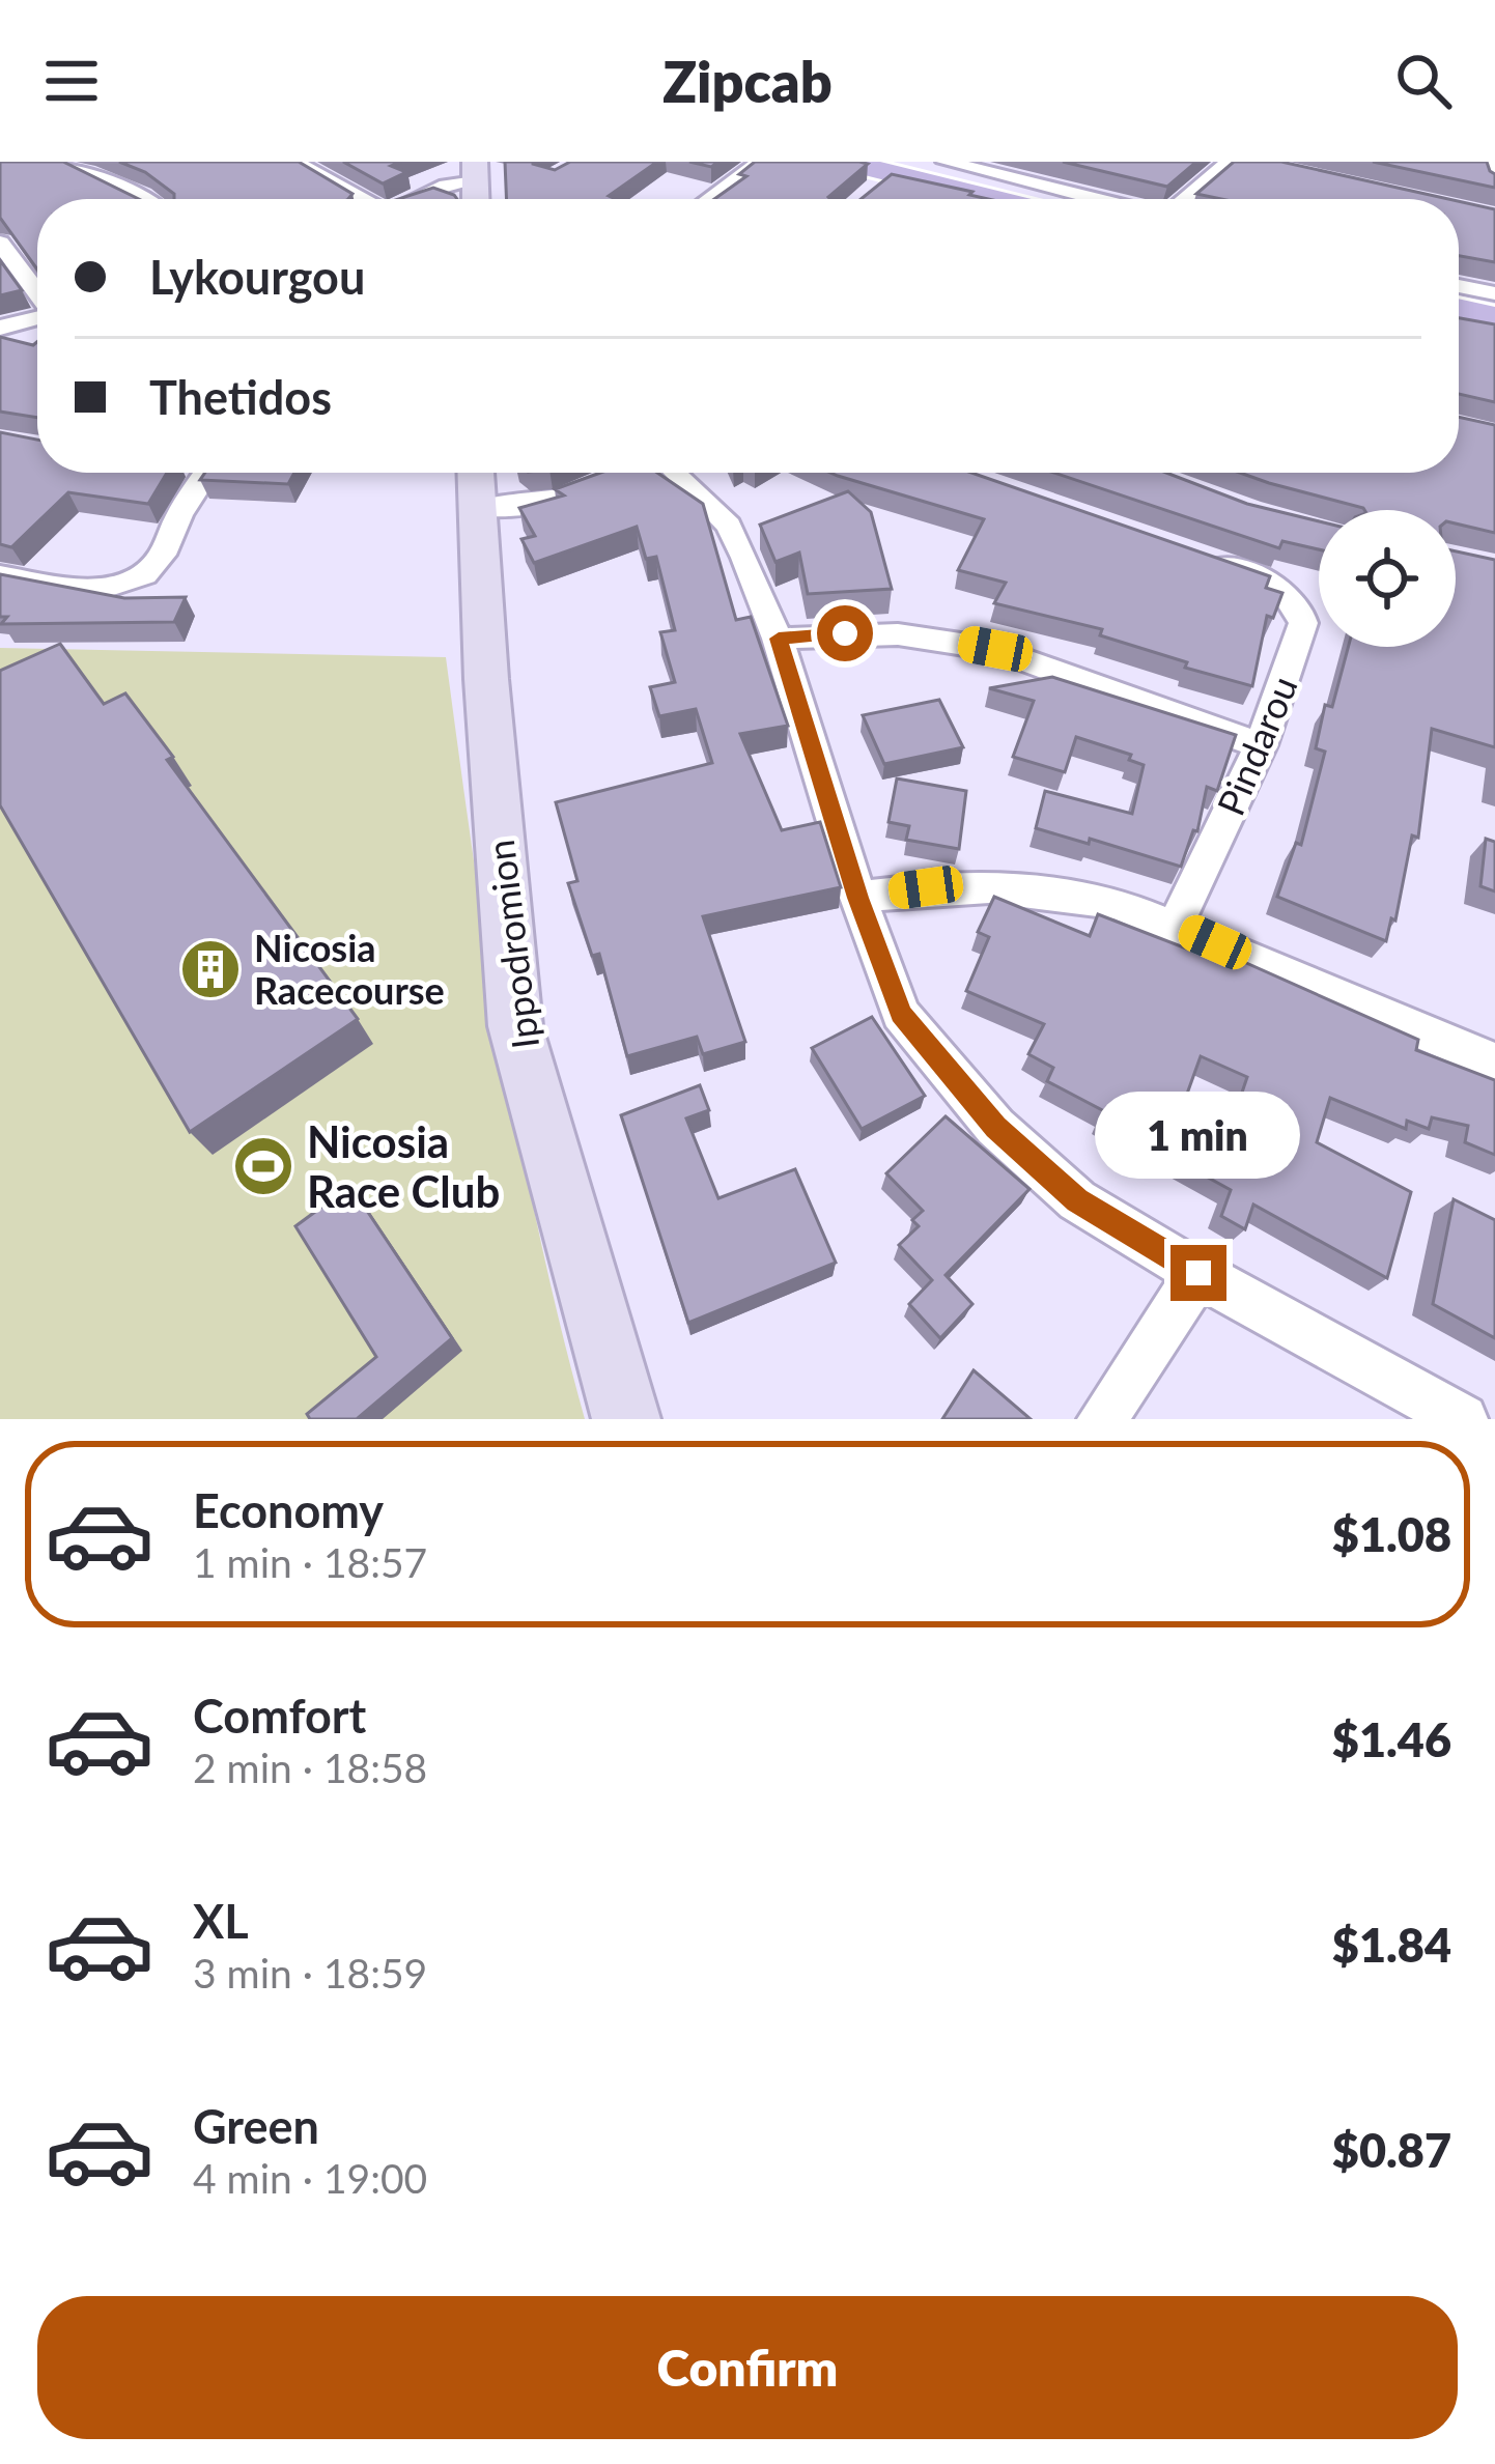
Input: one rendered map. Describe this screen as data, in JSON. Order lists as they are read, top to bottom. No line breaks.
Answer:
{"streets":{"street":["Pindarou","Ippodromion"]},"places":{"building":["Nicosia Racecourse"],"sports":["Nicosia Race Club"]},"page":{"header":"Zipcab","banner":["Lykourgou","Thetidos"],"bubble":"1 min","list":[{"name":"Economy","note":"1 min · 18:57","value":"$1.08"},{"name":"Comfort","note":"2 min · 18:58","value":"$1.46"},{"name":"XL","note":"3 min · 18:59","value":"$1.84"},{"name":"Green","note":"4 min · 19:00","value":"$0.87"}],"buttons":"Confirm"}}
